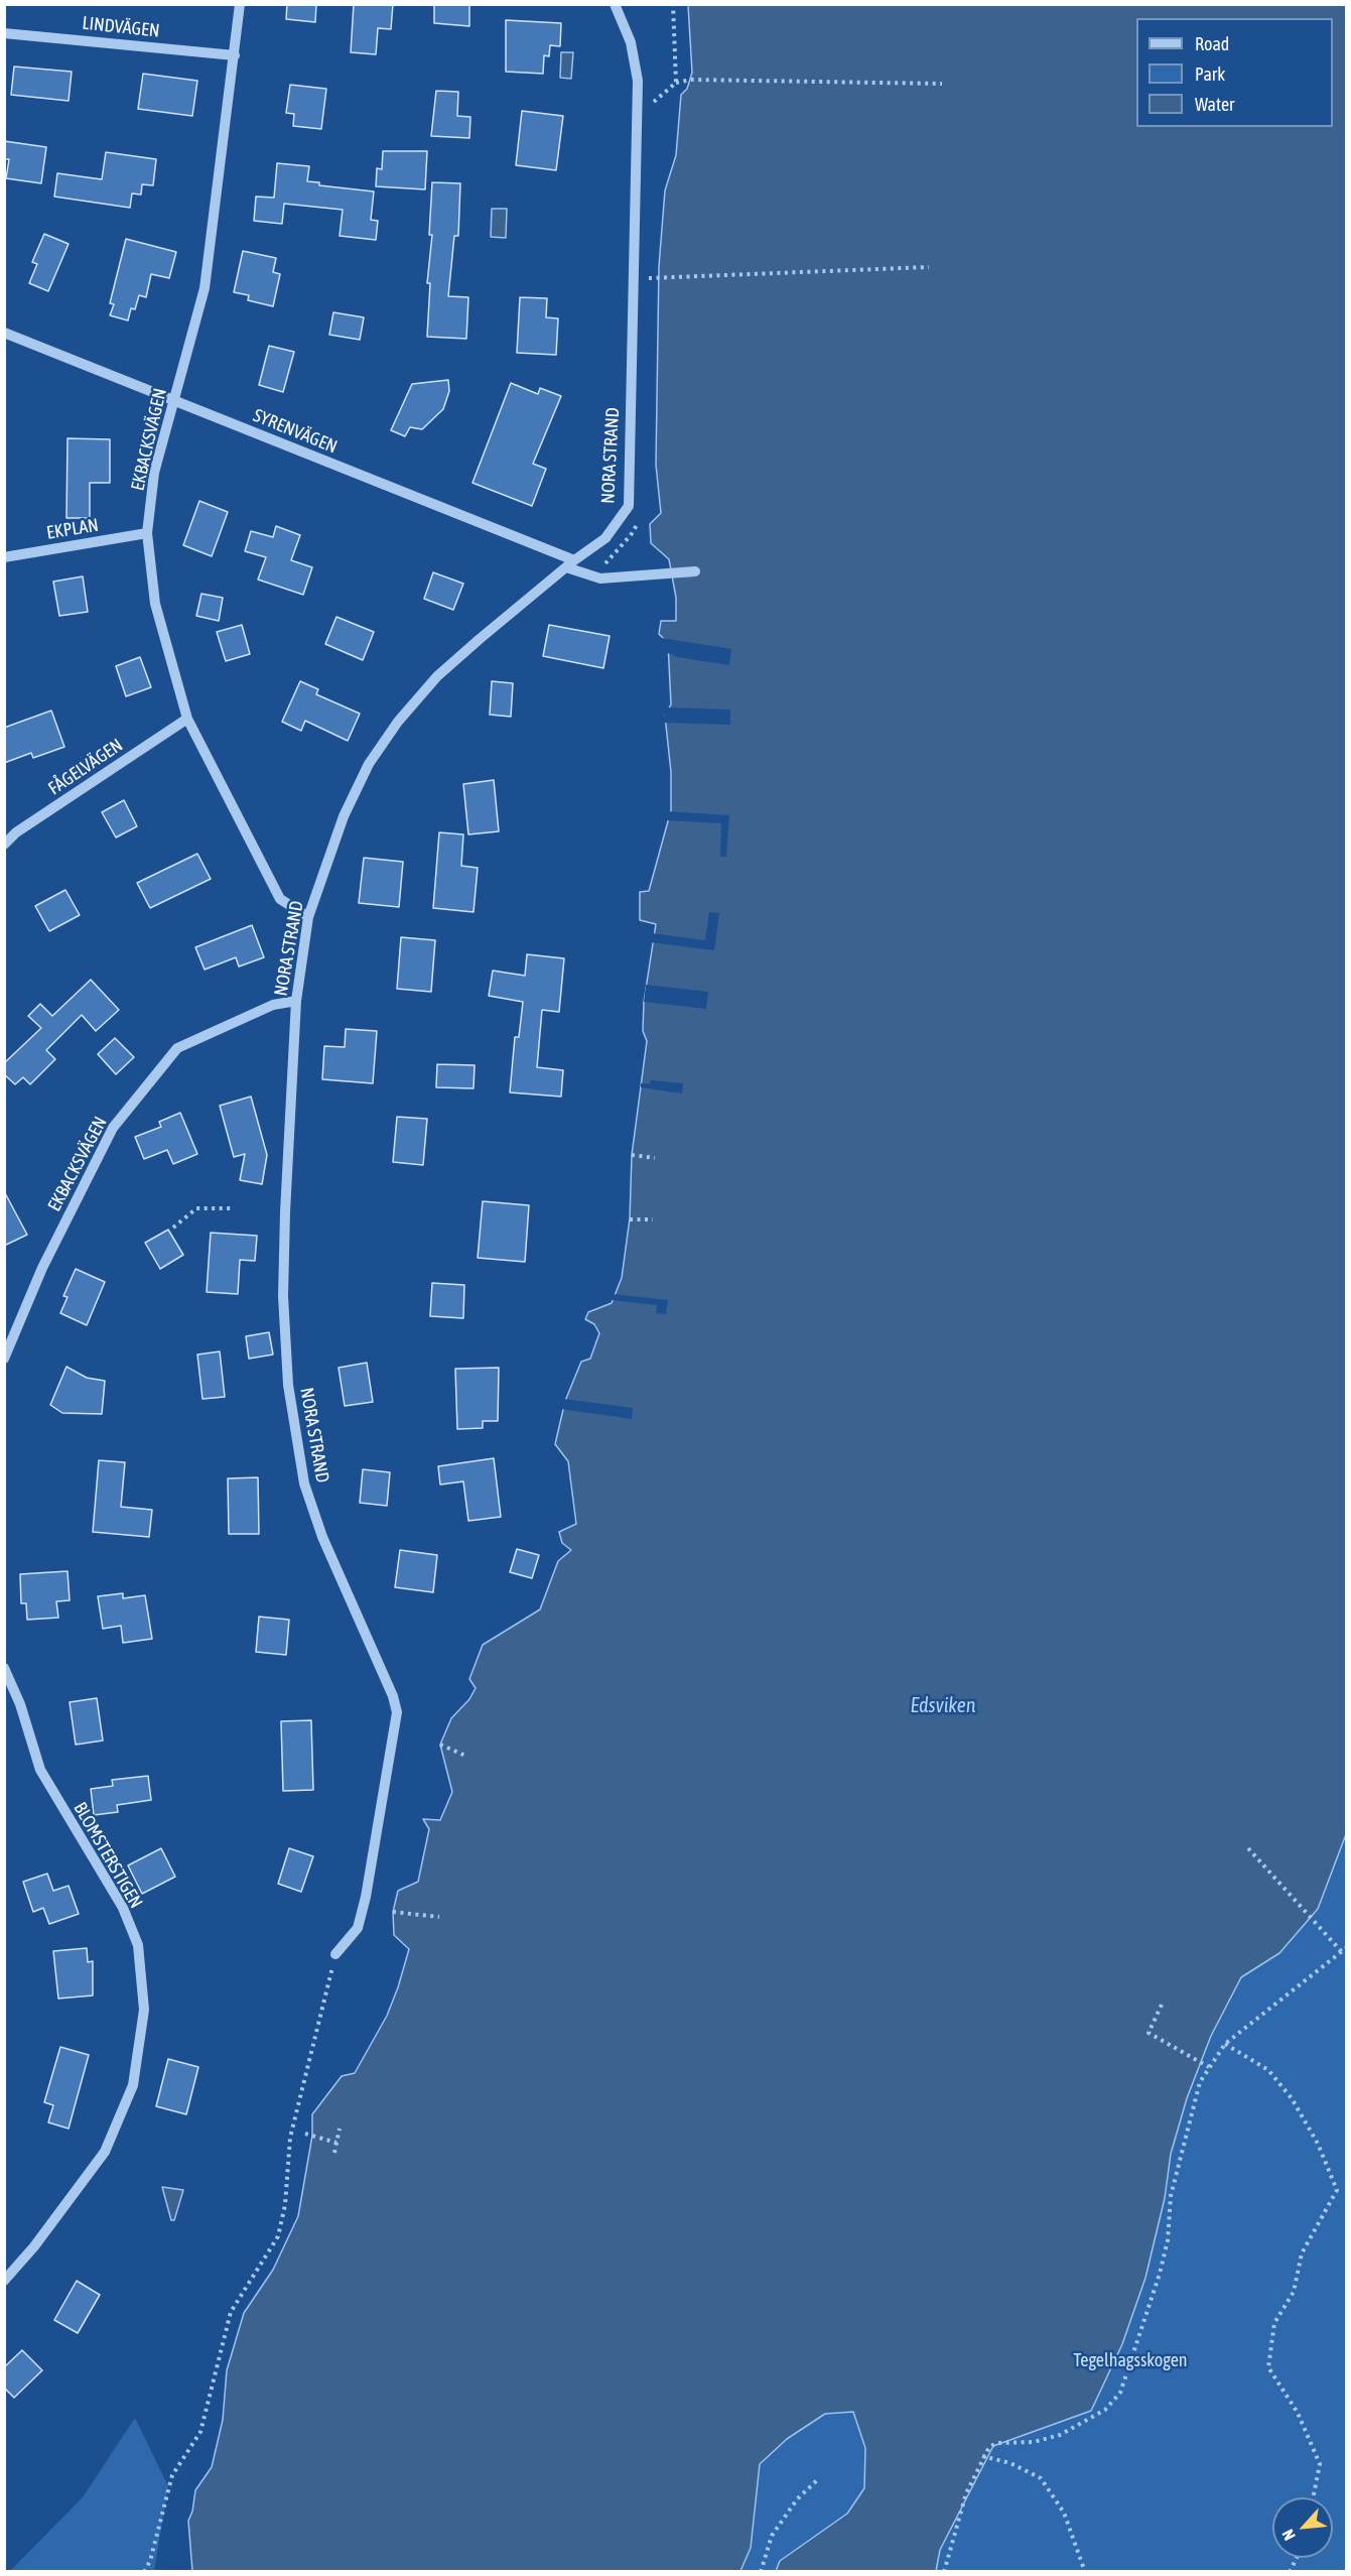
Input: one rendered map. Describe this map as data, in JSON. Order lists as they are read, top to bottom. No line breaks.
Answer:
{"streets":{"street":["LINDVÄGEN","SYRENVÄGEN","EKBACKSVÄGEN","NORA STRAND","EKPLAN","FÅGELVÄGEN","BLOMSTERSTIGEN"]},"crossings":[["LINDVÄGEN","EKBACKSVÄGEN"],["SYRENVÄGEN","EKBACKSVÄGEN"],["SYRENVÄGEN","NORA STRAND"],["EKBACKSVÄGEN","NORA STRAND"],["EKBACKSVÄGEN","EKPLAN"],["EKBACKSVÄGEN","FÅGELVÄGEN"]],"water":["Edsviken"],"parks":["Tegelhagsskogen"],"legend":["Road","Park","Water"],"north":"bottom left"}
